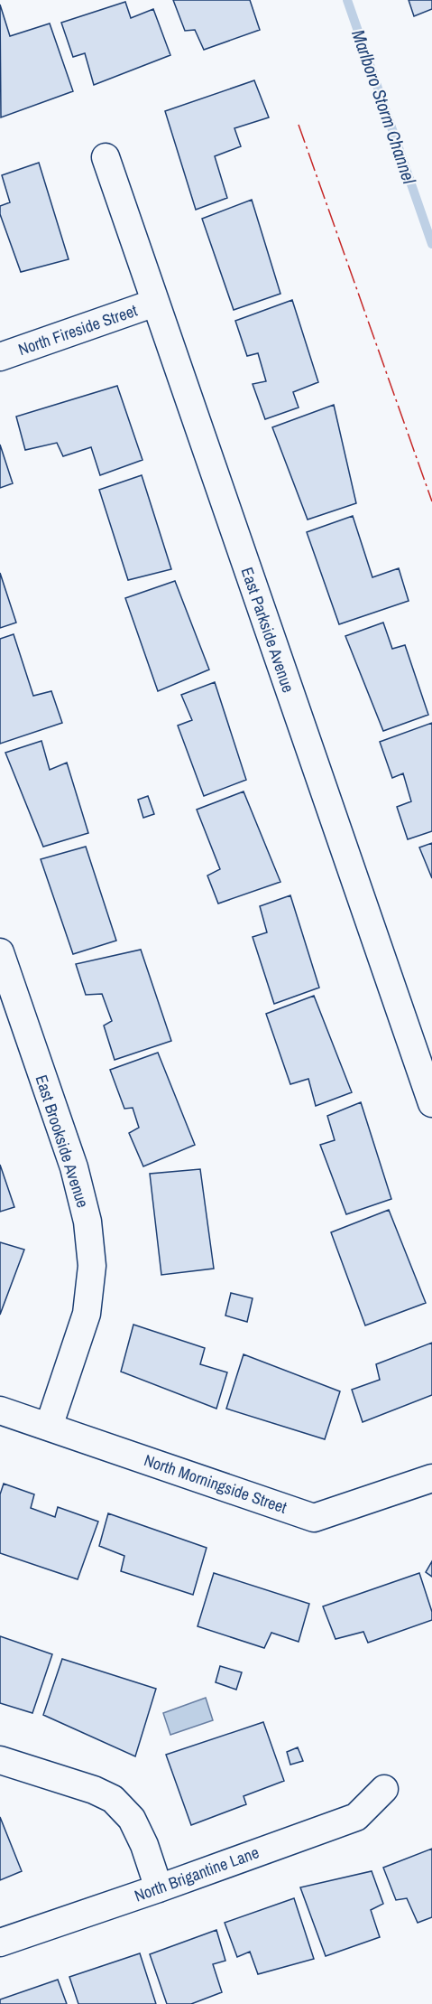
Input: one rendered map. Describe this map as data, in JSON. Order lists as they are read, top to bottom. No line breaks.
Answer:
{"streets":{"street":["North Fireside Street","East Parkside Avenue","East Brookside Avenue","North Morningside Street","North Brigantine Lane"]},"crossings":[["North Fireside Street","East Parkside Avenue"],["East Brookside Avenue","North Morningside Street"]],"water":["Marlboro Storm Channel"]}
